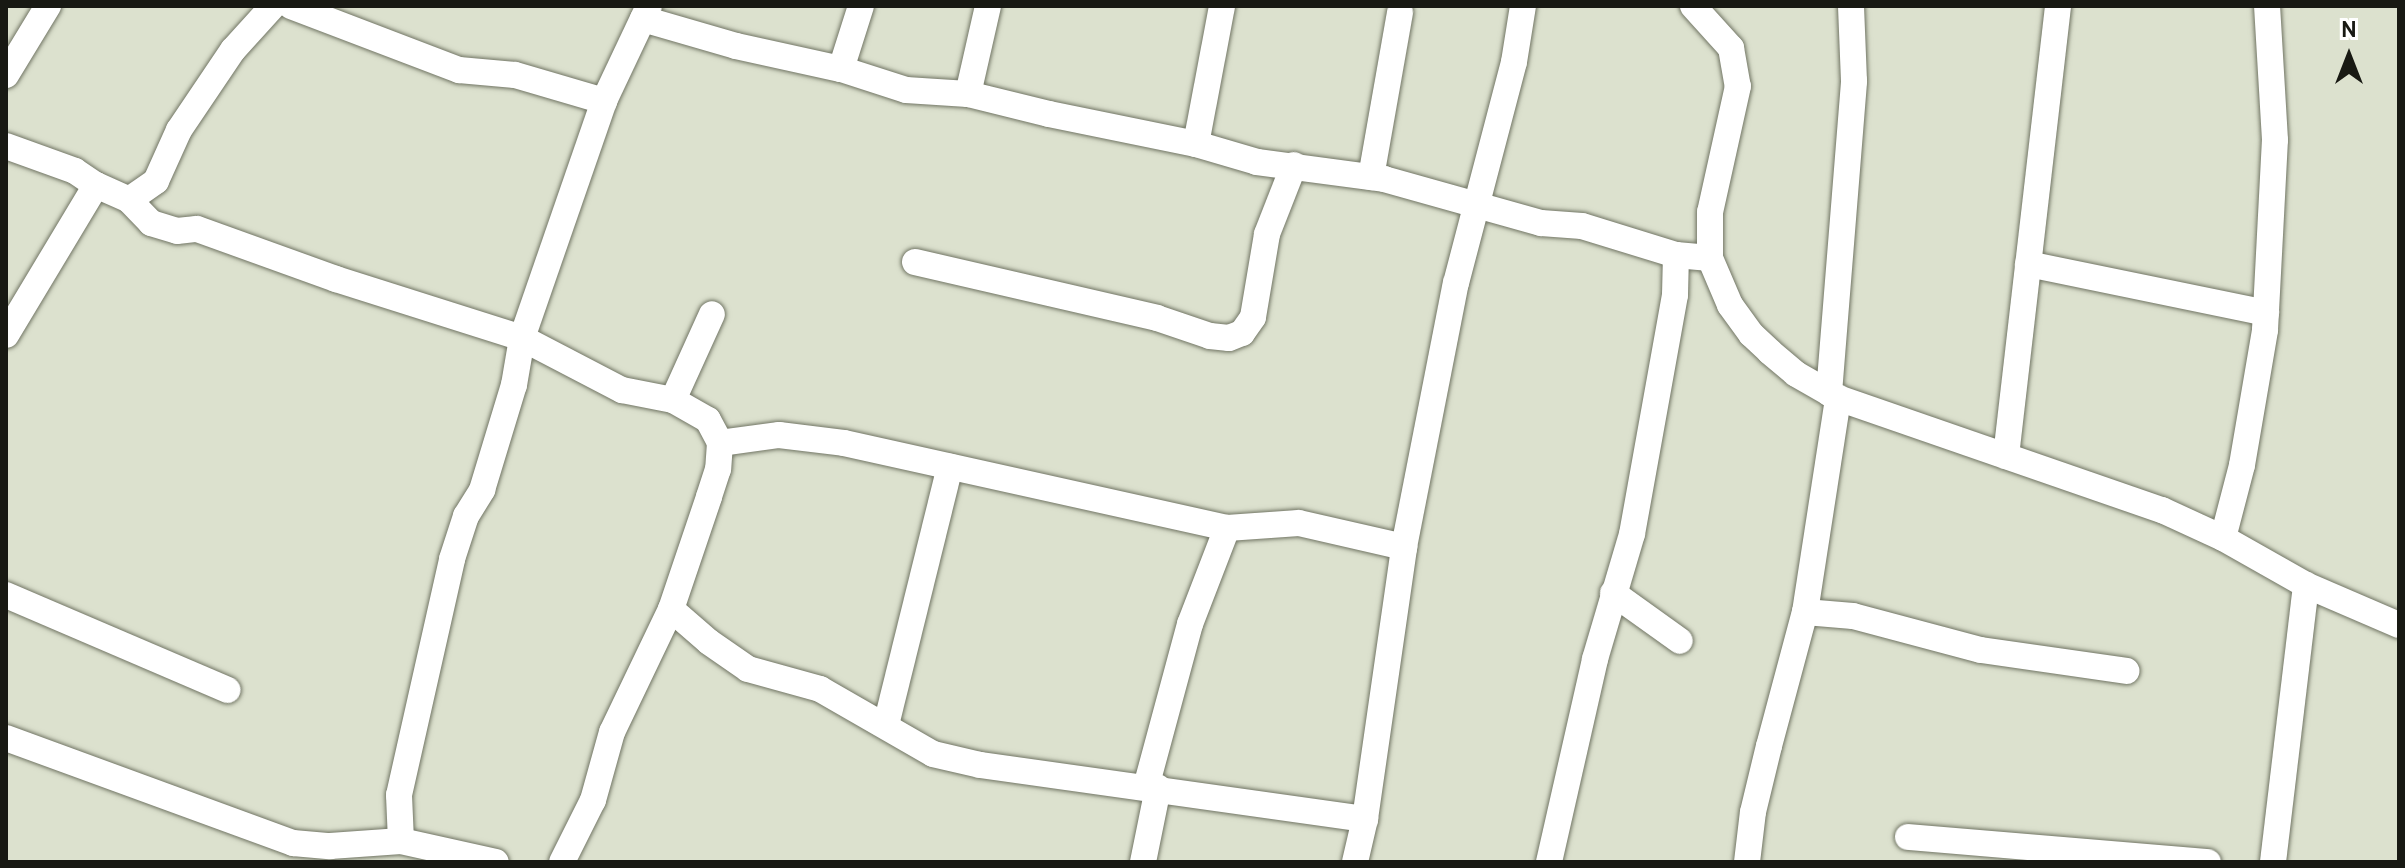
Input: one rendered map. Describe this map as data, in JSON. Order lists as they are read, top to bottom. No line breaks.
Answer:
{"north":"top"}
